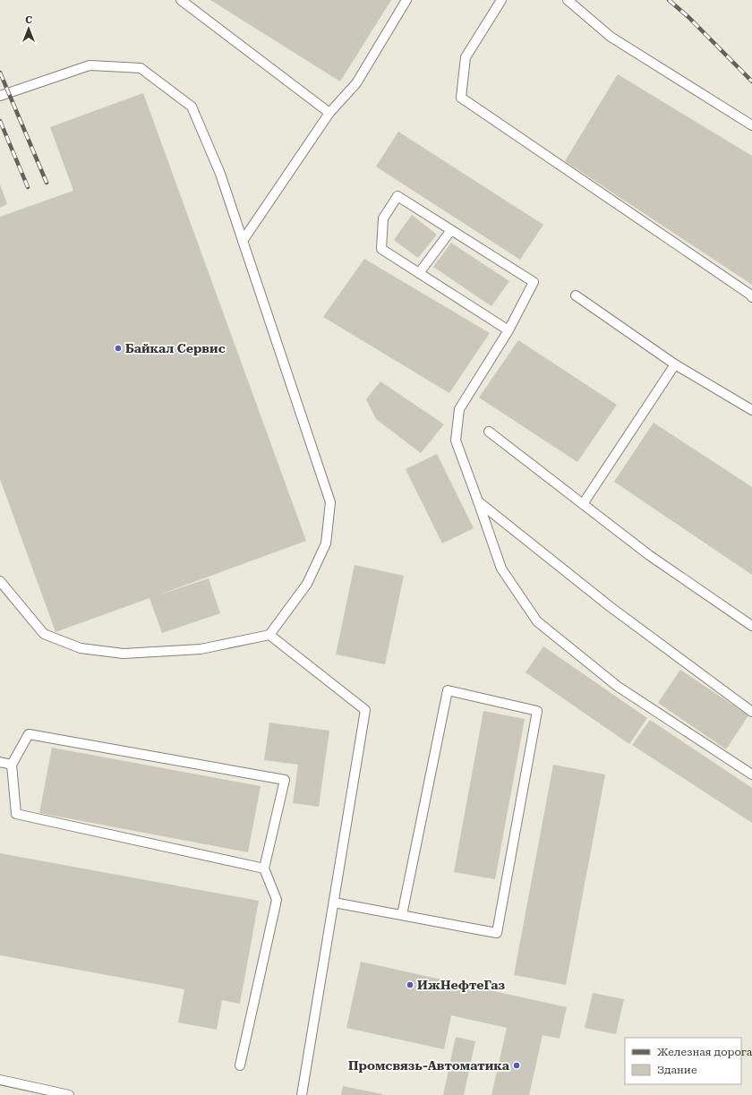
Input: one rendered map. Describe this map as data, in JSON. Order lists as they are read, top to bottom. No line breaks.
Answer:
{"places":["Байкал Сервис","ИжНефтеГаз","Промсвязь-Автоматика"],"legend":["Железная дорога","Здание"],"north":"top"}
